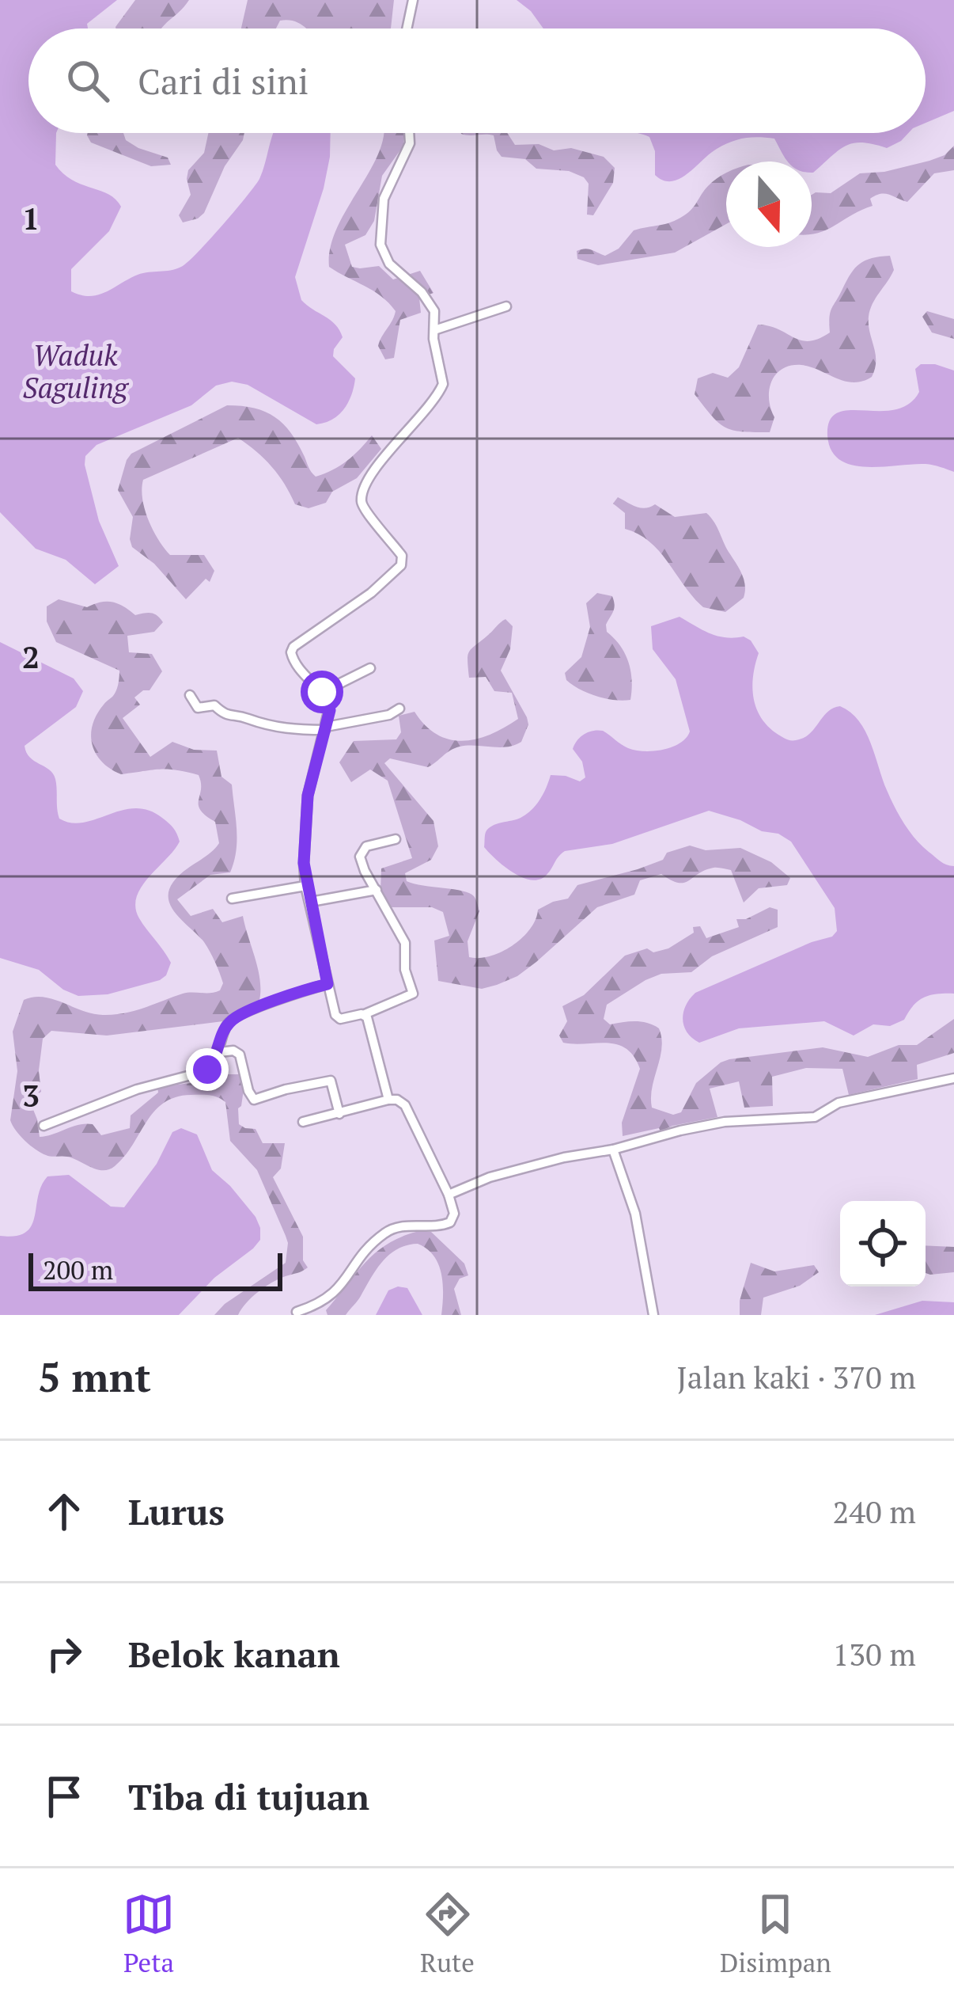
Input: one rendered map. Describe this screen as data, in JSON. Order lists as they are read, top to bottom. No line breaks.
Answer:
{"water":["Waduk Saguling"],"scale_bar":"200 m","north":"bottom","page":{"search":"Cari di sini","scale":"200 m","heading":["5 mnt","Jalan kaki · 370 m"],"list":[["Lurus","240 m"],["Belok kanan","130 m"],"Tiba di tujuan"],"nav":["Peta","Rute","Disimpan"]},"grid":{"rows":["1","2","3"]}}
